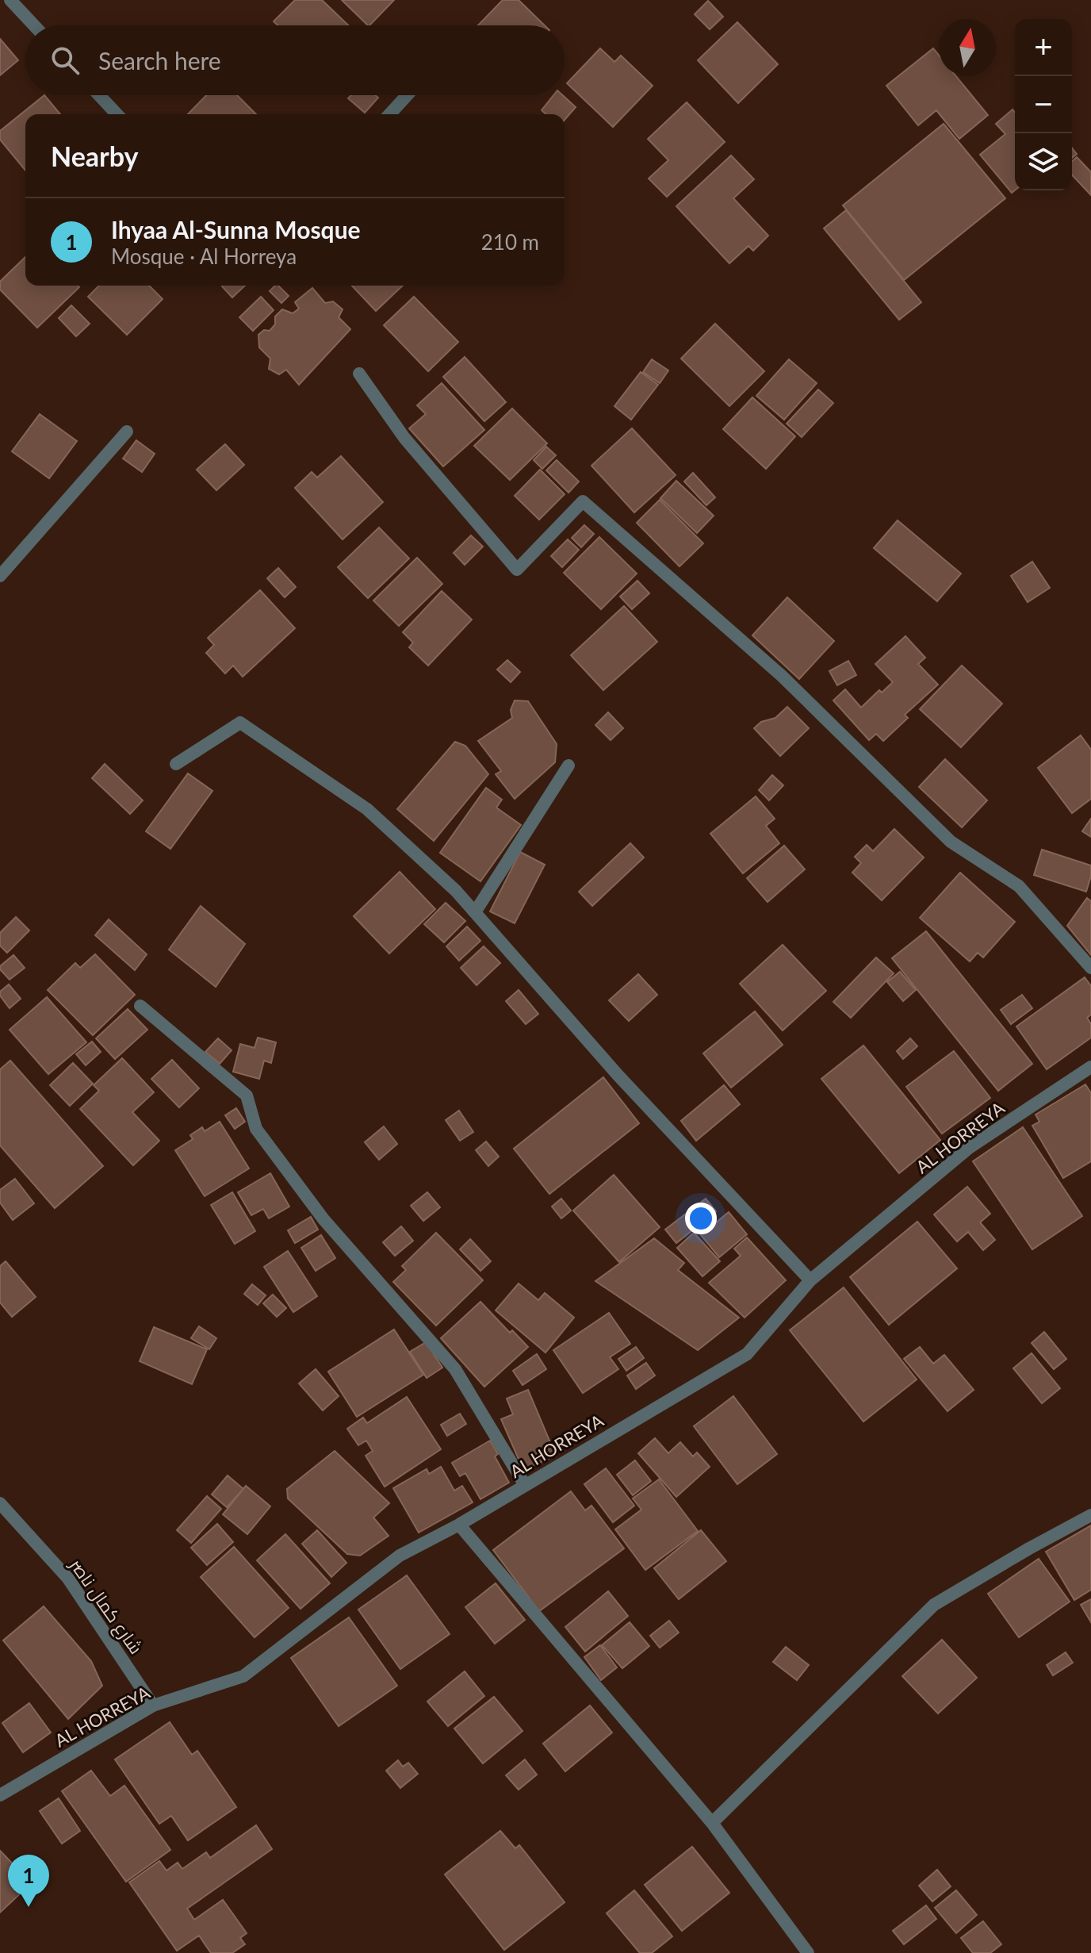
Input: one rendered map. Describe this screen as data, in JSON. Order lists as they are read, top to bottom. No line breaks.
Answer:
{"streets":{"street":["AL HORREYA","شارع كمال ناصر"]},"crossings":[["AL HORREYA","شارع كمال ناصر"]],"north":"top","page":{"map_buttons":["+","−"],"search":"Search here","heading":"Nearby","list":[{"mark":"1","name":"Ihyaa Al-Sunna Mosque","note":"Mosque · Al Horreya","value":"210 m"}],"pins":"1"}}
